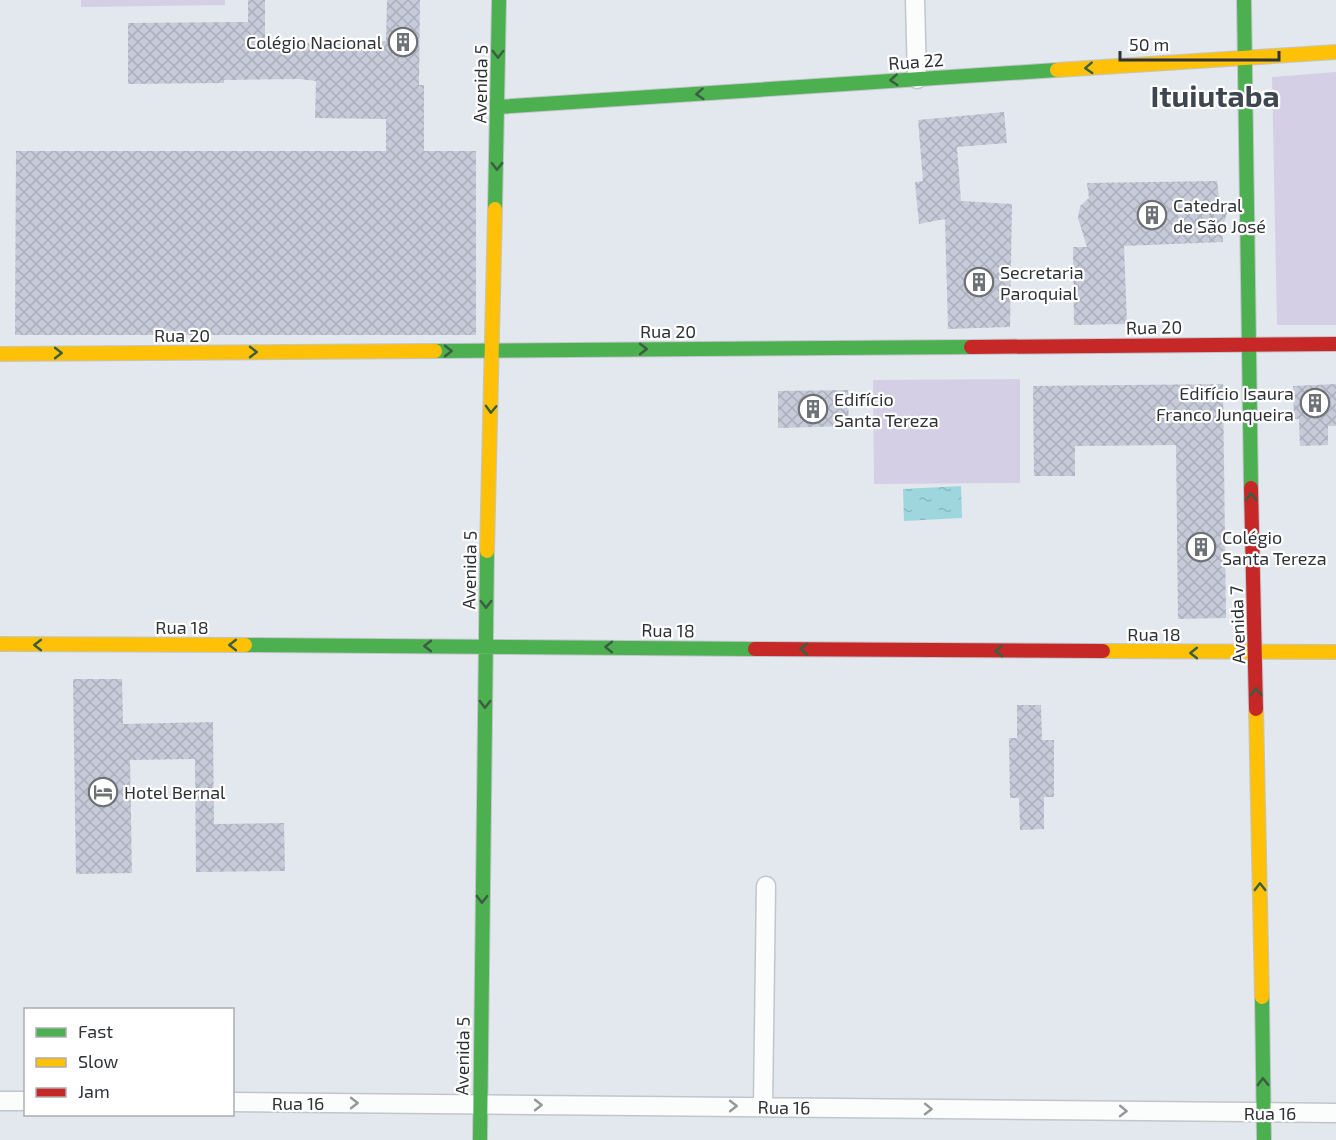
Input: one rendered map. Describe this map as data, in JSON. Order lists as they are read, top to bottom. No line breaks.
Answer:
{"streets":{"street":["Rua 22","Avenida 5","Rua 20","Avenida 7","Rua 18","Rua 16"]},"crossings":[["Rua 22","Avenida 5"],["Rua 22","Avenida 7"],["Avenida 5","Rua 20"],["Avenida 5","Rua 18"],["Avenida 5","Rua 16"],["Rua 20","Avenida 7"],["Avenida 7","Rua 18"],["Avenida 7","Rua 16"]],"one_way":["Rua 22","Avenida 5","Rua 20","Avenida 7","Rua 18","Rua 16"],"districts":["Ituiutaba"],"places":{"building":["Colégio Nacional","Catedral de São José","Secretaria Paroquial","Edifício Isaura Franco Junqueira","Edifício Santa Tereza","Colégio Santa Tereza"],"hotel":["Hotel Bernal"]},"legend":["Fast","Slow","Jam"],"scale_bar":"50 m"}
